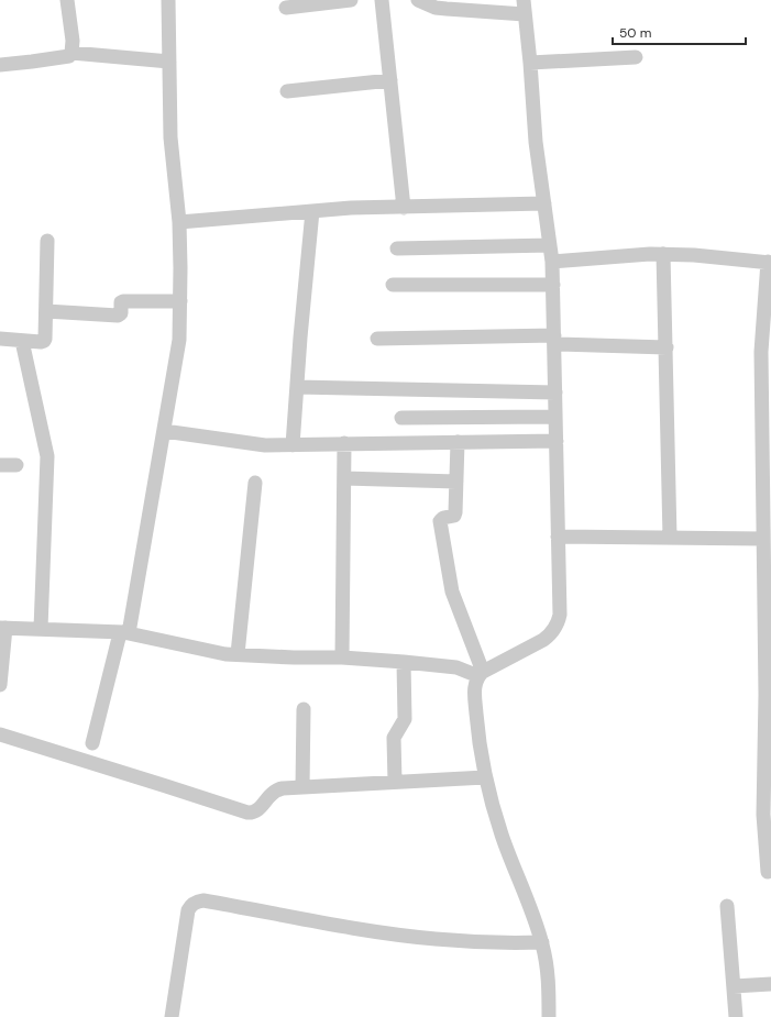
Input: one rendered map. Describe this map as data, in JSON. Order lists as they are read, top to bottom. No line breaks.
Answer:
{"scale_bar":"50 m"}
